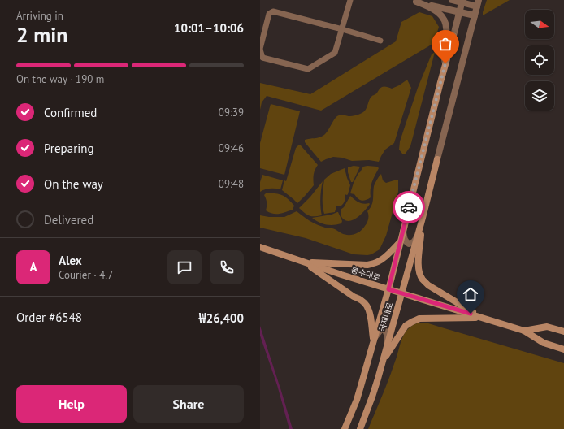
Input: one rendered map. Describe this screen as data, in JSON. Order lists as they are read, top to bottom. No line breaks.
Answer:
{"streets":{"main road":["봉수대로","국제대로"]},"crossings":[["봉수대로","국제대로"]],"north":"right","page":{"heading":["2 min","Arriving in","10:01–10:06"],"panel":["Alex","Courier · 4.7","Order #6548","₩26,400"],"bar":"On the way · 190 m","list":[["Confirmed","09:39"],["Preparing","09:46"],["On the way","09:48"],"Delivered"],"round":"A","buttons":["Help","Share"]}}
